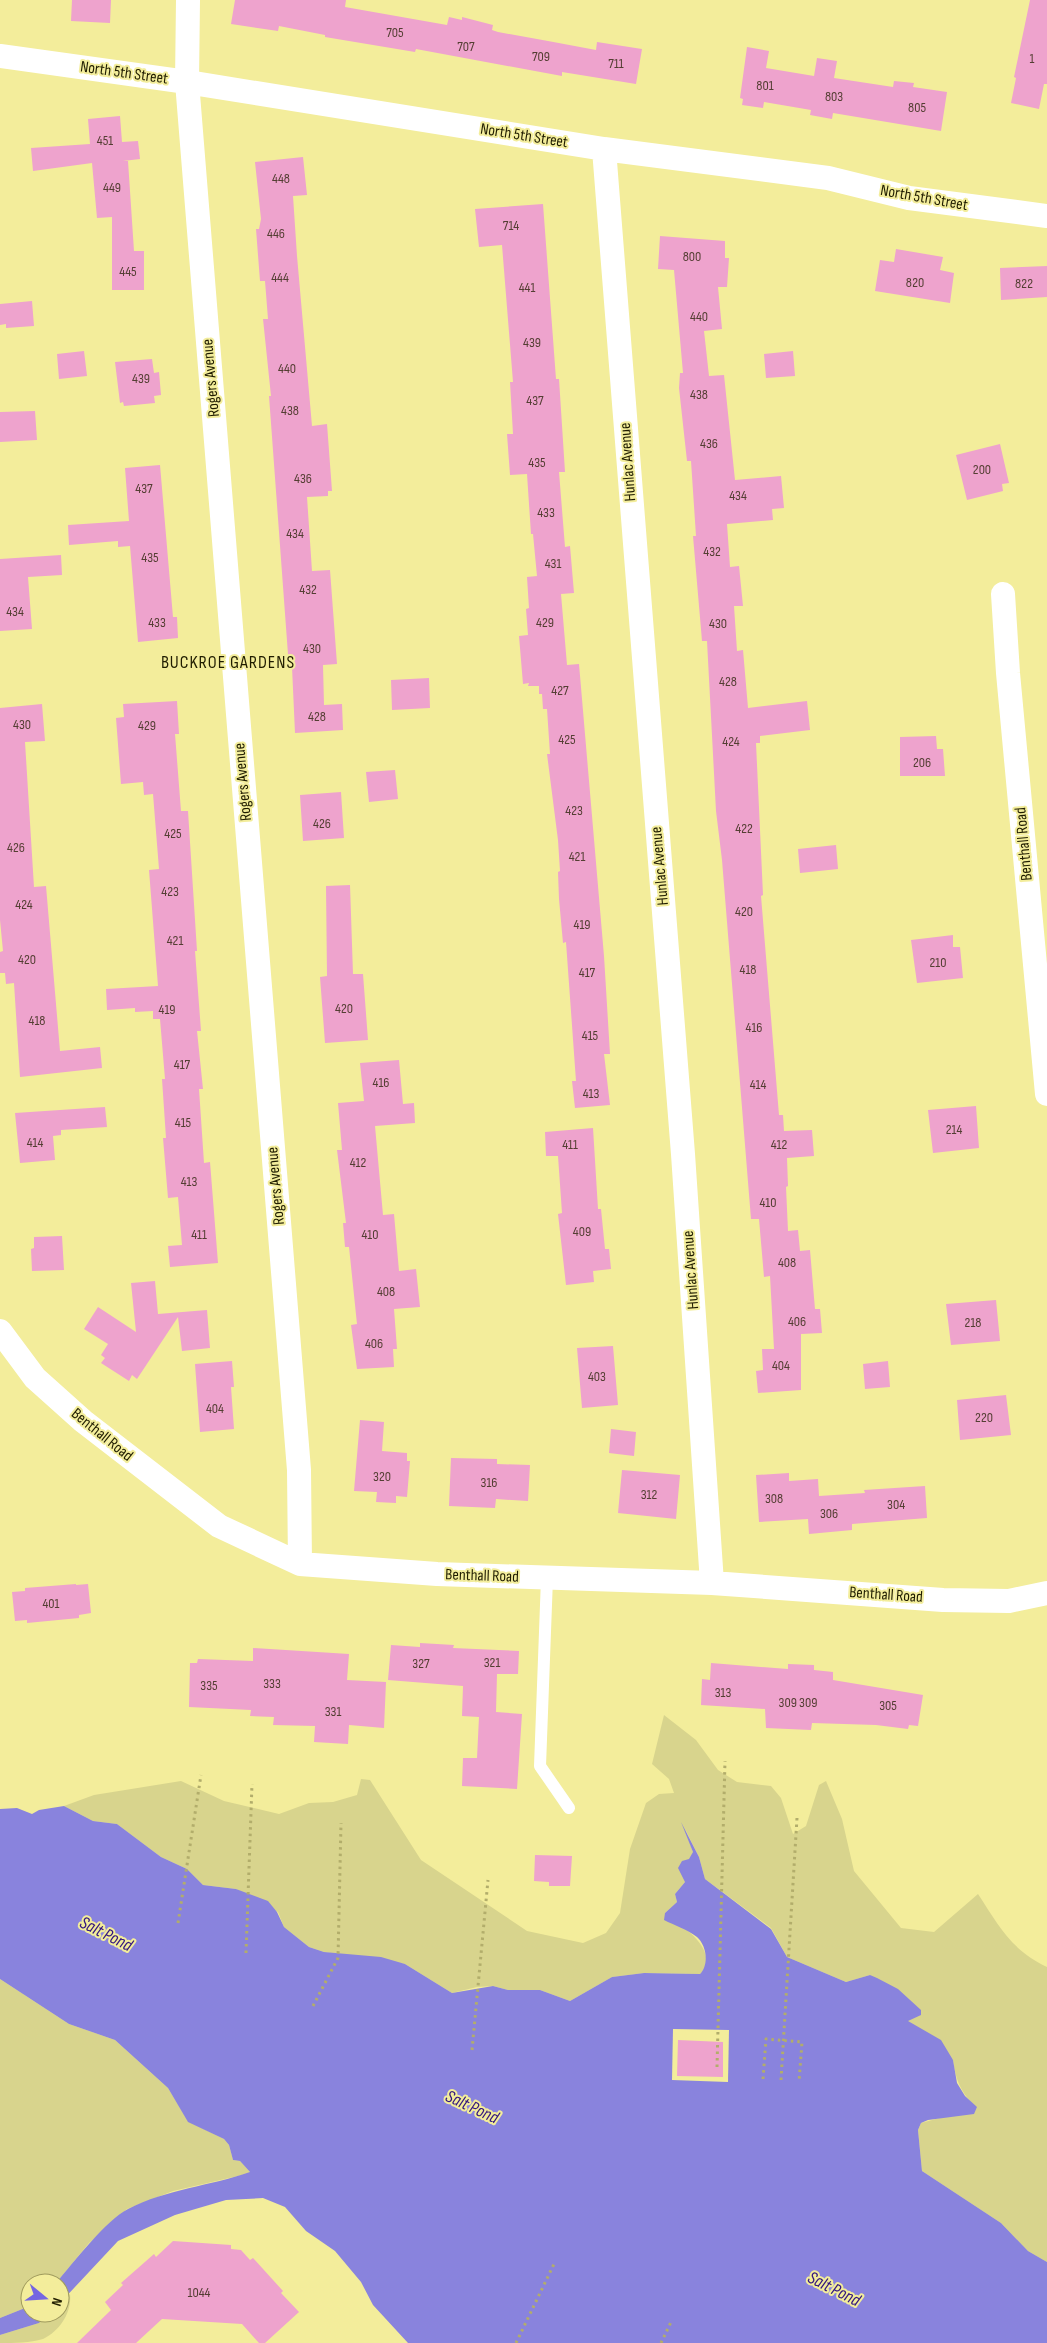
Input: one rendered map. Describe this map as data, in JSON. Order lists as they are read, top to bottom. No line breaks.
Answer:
{"streets":{"street":["North 5th Street","Rogers Avenue","Hunlac Avenue","Benthall Road"]},"crossings":[["North 5th Street","Rogers Avenue"],["North 5th Street","Hunlac Avenue"],["Rogers Avenue","Benthall Road"],["Hunlac Avenue","Benthall Road"]],"districts":["BUCKROE GARDENS"],"water":["Salt Pond"],"house_numbers":["705","707","709","1","711","801","803","805","451","448","449","714","446","800","445","444","820","822","441","440","439","440","439","438","437","438","436","435","200","436","437","434","433","434","432","435","431","432","434","433","429","430","430","428","427","428","430","429","425","424","206","423","426","422","425","426","421","423","424","420","419","421","420","210","418","417","420","419","418","416","415","417","416","414","413","415","214","414","411","412","412","413","410","409","411","410","408","408","406","218","406","404","403","404","220","320","316","312","308","304","306","401","321","327","333","335","313","309 309","305","331","1044"],"north":"right"}
